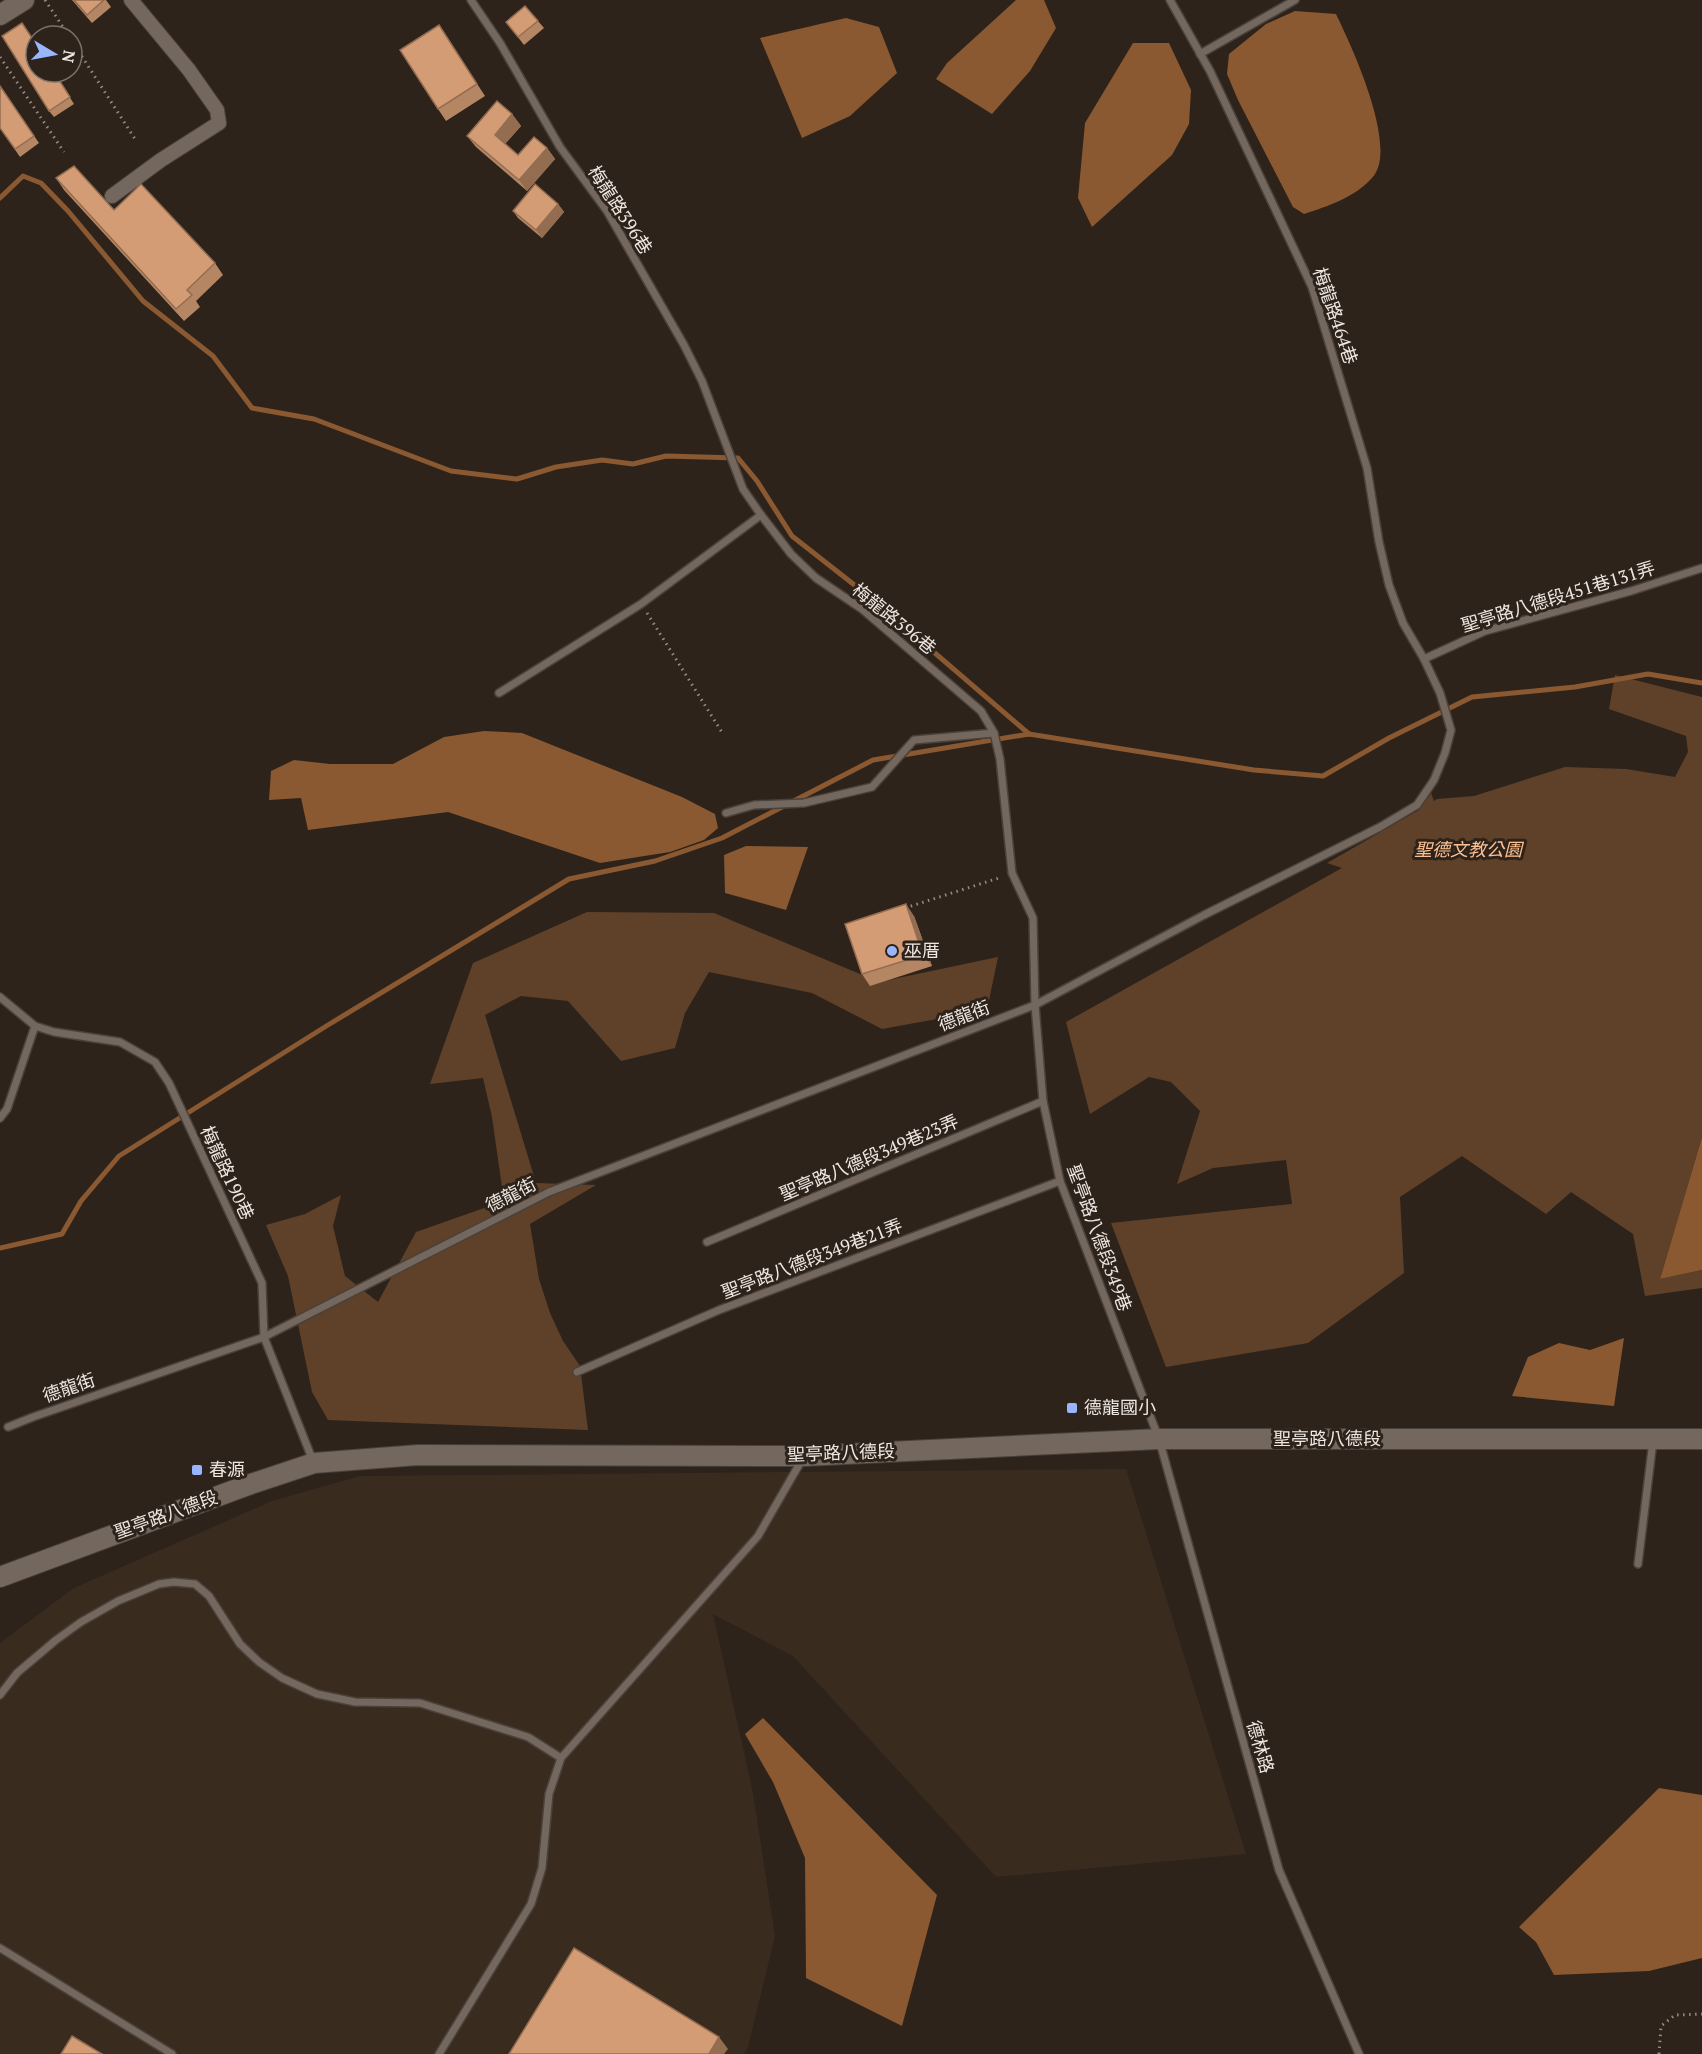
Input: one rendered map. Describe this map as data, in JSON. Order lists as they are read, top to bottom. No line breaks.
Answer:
{"streets":{"street":["聖亭路八德段"],"lane":["梅龍路396巷","梅龍路464巷","聖亭路八德段451巷131弄","德龍街","聖亭路八德段349巷23弄","梅龍路190巷","聖亭路八德段349巷","聖亭路八德段349巷21弄","德林路"]},"crossings":[["梅龍路396巷","梅龍路464巷"],["梅龍路396巷","德龍街"],["梅龍路396巷","聖亭路八德段349巷"],["梅龍路464巷","聖亭路八德段451巷131弄"],["梅龍路464巷","德龍街"],["梅龍路464巷","聖亭路八德段349巷"],["德龍街","梅龍路190巷"],["德龍街","聖亭路八德段349巷"],["聖亭路八德段349巷23弄","聖亭路八德段349巷"],["梅龍路190巷","聖亭路八德段"],["聖亭路八德段349巷","聖亭路八德段349巷21弄"],["聖亭路八德段349巷","聖亭路八德段"],["聖亭路八德段349巷","德林路"],["聖亭路八德段","德林路"]],"parks":["聖德文教公園"],"places":{"other":["巫厝"],"transit":["德龍國小","春源"]},"north":"right"}
